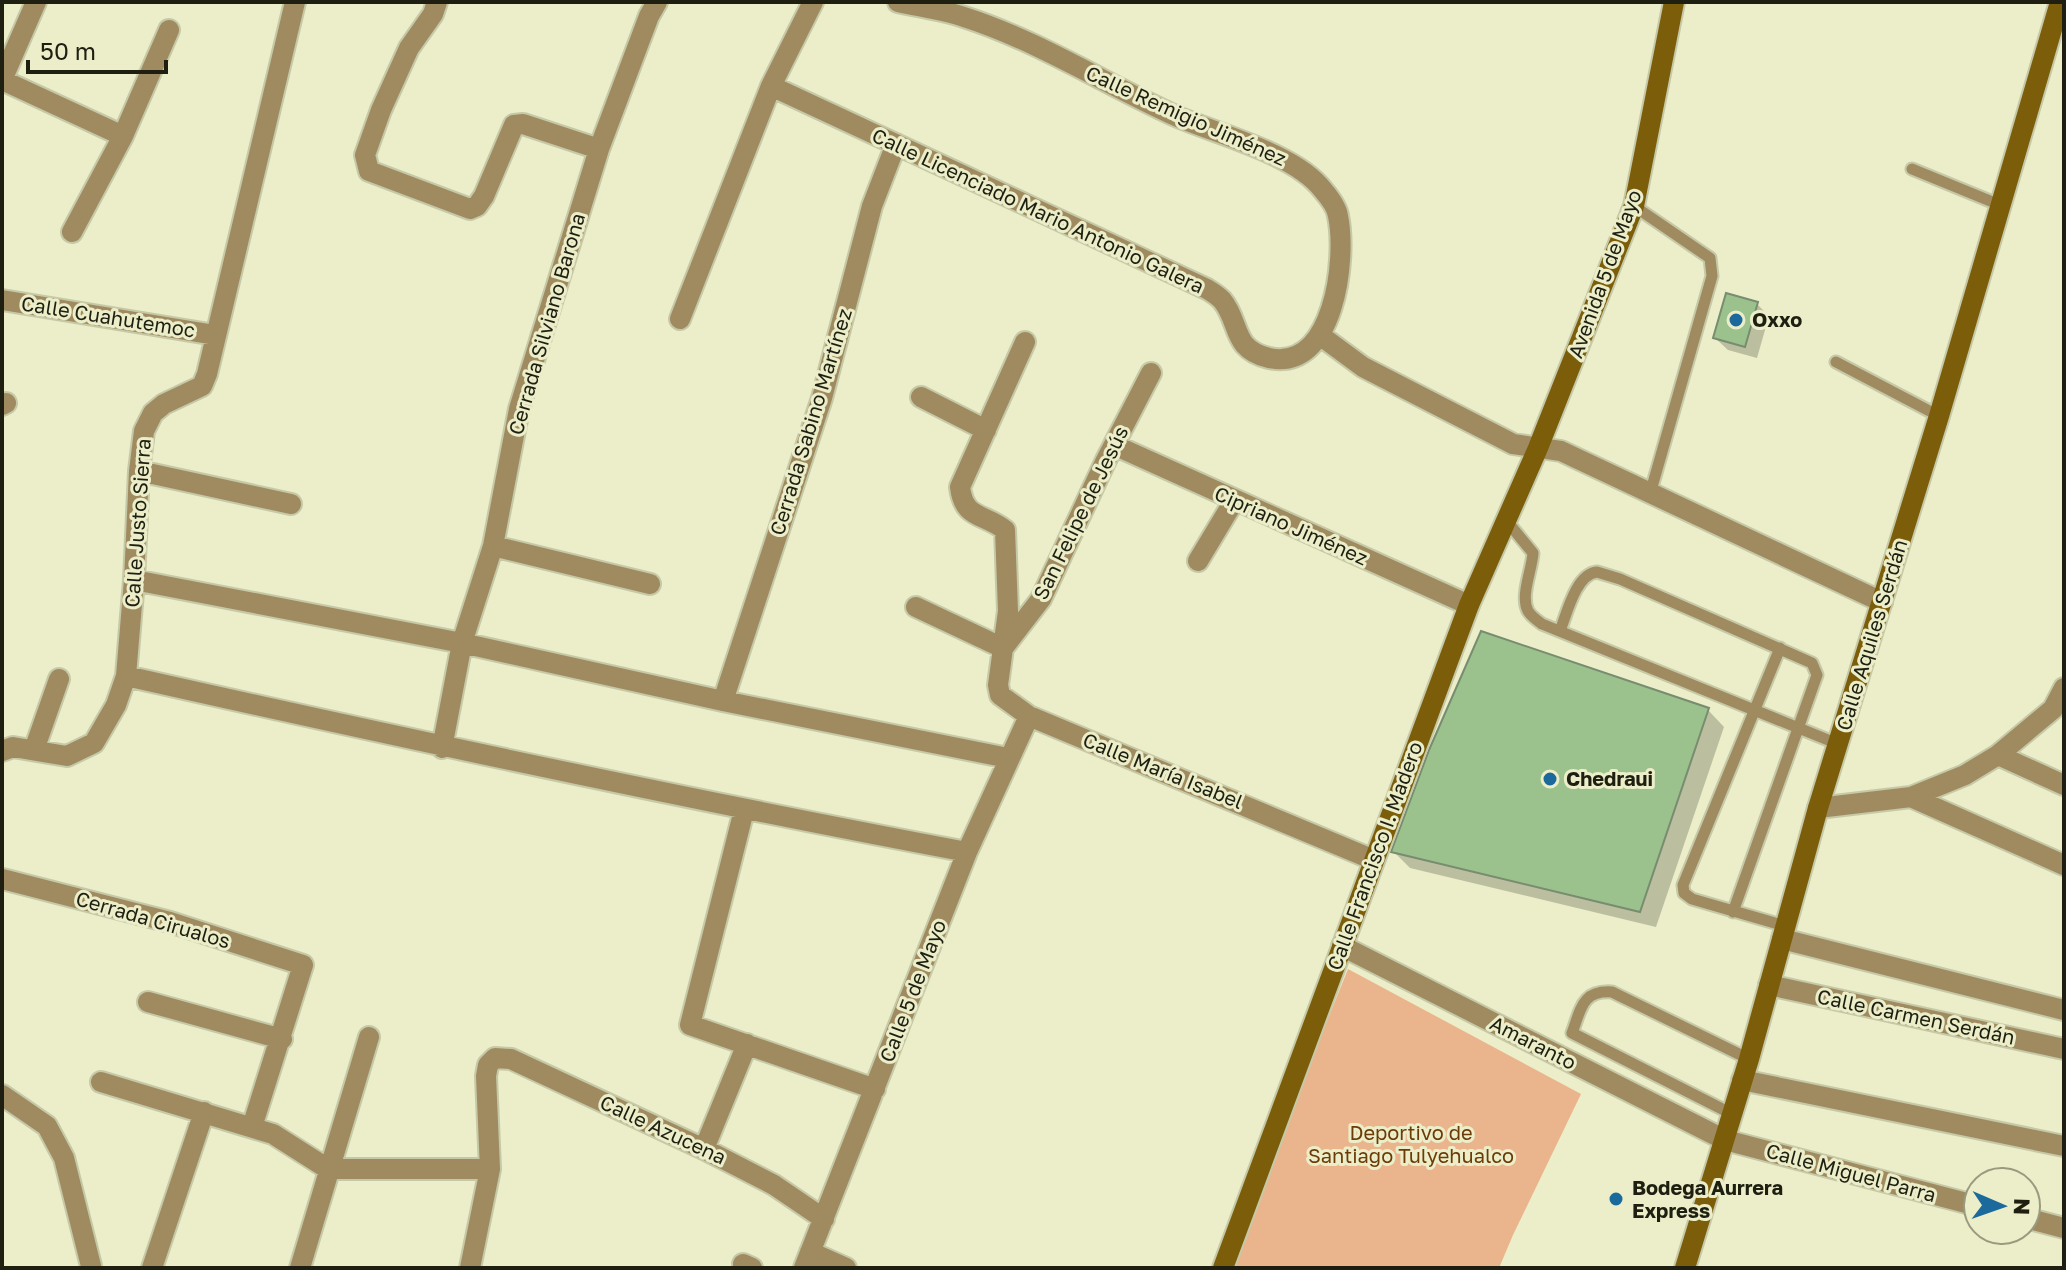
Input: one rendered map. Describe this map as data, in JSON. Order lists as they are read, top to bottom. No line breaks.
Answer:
{"streets":{"main road":["Avenida 5 de Mayo","Calle Aquiles Serdán","Calle Francisco I. Madero"],"street":["Calle Remigio Jiménez","Calle Licenciado Mario Antonio Galera","Calle Cuahutemoc","Cerrada Silviano Barona","Cerrada Sabino Martínez","San Felipe de Jesús","Calle Justo Sierra","Cipriano Jiménez","Calle María Isabel","Cerrada Cirualos","Calle 5 de Mayo","Calle Carmen Serdán","Amaranto","Calle Azucena","Calle Miguel Parra"]},"crossings":[["Calle Remigio Jiménez","Calle Licenciado Mario Antonio Galera"],["Calle Licenciado Mario Antonio Galera","Cerrada Sabino Martínez"],["Avenida 5 de Mayo","Calle Francisco I. Madero"],["Calle Cuahutemoc","Calle Justo Sierra"],["San Felipe de Jesús","Cipriano Jiménez"],["San Felipe de Jesús","Calle María Isabel"],["Cipriano Jiménez","Calle Francisco I. Madero"],["Calle Aquiles Serdán","Calle Carmen Serdán"],["Calle Aquiles Serdán","Amaranto"],["Calle Aquiles Serdán","Calle Miguel Parra"],["Calle María Isabel","Calle Francisco I. Madero"],["Calle María Isabel","Calle 5 de Mayo"],["Calle Francisco I. Madero","Amaranto"],["Calle 5 de Mayo","Calle Azucena"],["Amaranto","Calle Miguel Parra"]],"parks":["Deportivo de Santiago Tulyehualco"],"places":["Oxxo","Chedraui","Bodega Aurrera Express"],"scale_bar":"50 m","north":"right"}
